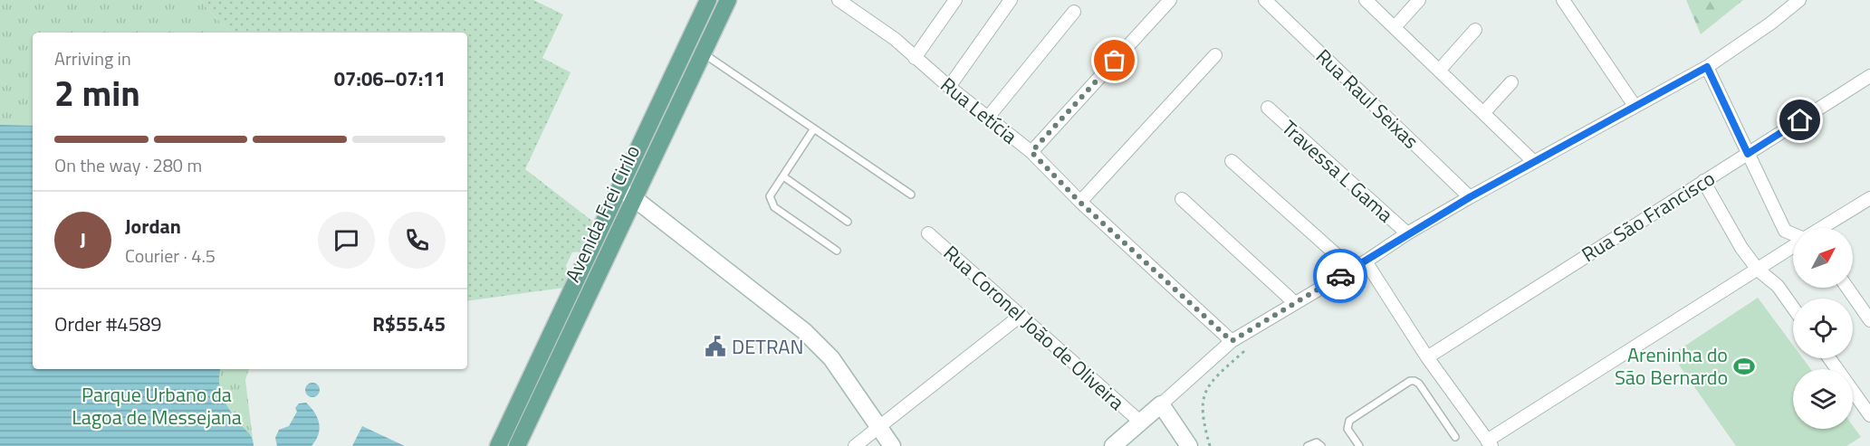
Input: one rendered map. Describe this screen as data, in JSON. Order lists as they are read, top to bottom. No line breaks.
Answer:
{"streets":{"main road":["Avenida Frei Cirilo"],"street":["Rua Raul Seixas","Rua Letícia","Travessa L Gama","Rua São Francisco","Rua Coronel João de Oliveira"]},"parks":["Parque Urbano da Lagoa de Messejana"],"places":{"public building":["DETRAN"],"sports":["Areninha do São Bernardo"]},"north":"top right","page":{"heading":["2 min","Arriving in","07:06–07:11"],"panel":["Jordan","Courier · 4.5","Order #4589","R$55.45"],"bar":"On the way · 280 m","round":"J"}}
